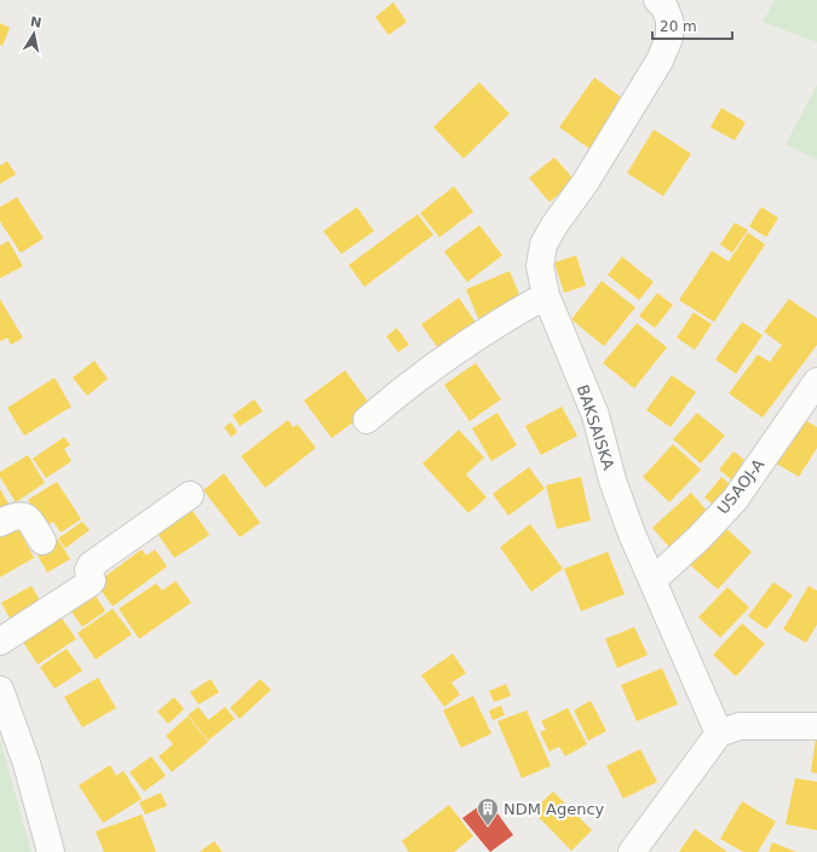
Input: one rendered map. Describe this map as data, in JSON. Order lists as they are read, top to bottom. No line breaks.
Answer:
{"streets":{"street":["BAKSAISKA","USAOJ-A"]},"crossings":[["BAKSAISKA","USAOJ-A"]],"places":{"building":["NDM Agency"]},"scale_bar":"20 m","north":"top"}
